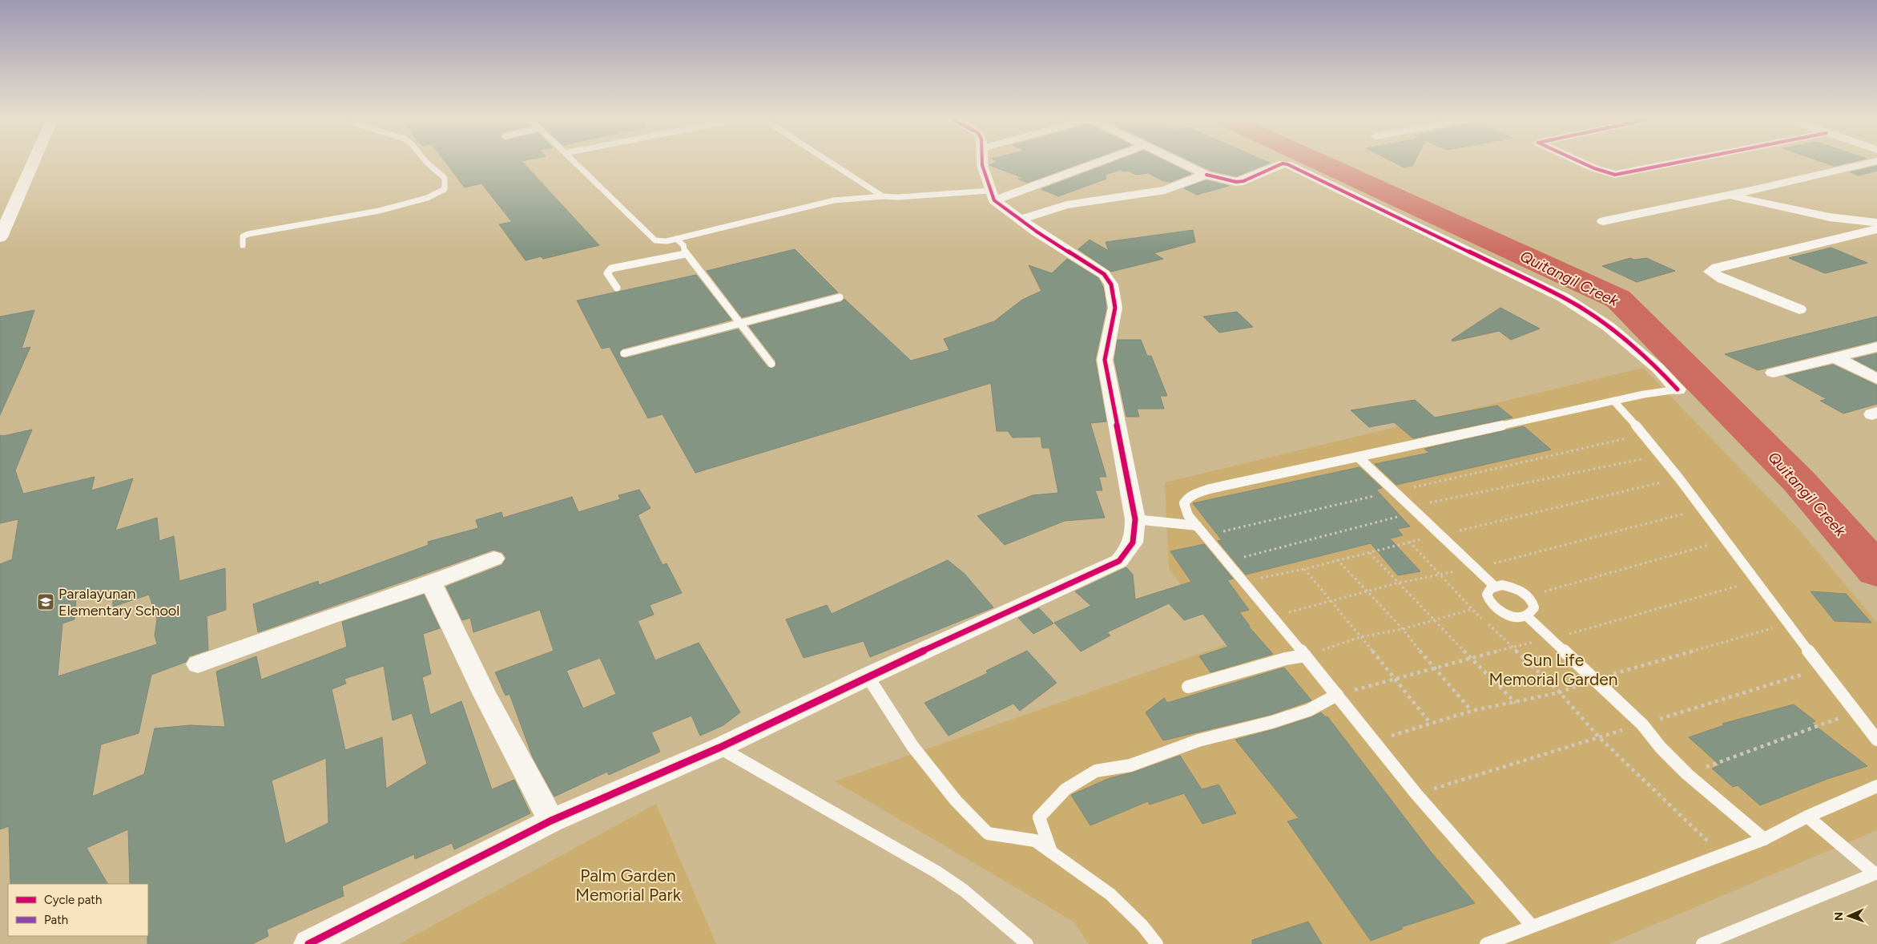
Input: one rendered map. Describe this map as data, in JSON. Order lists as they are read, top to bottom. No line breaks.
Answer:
{"water":["Quitangil Creek"],"parks":["Sun Life Memorial Garden","Palm Garden Memorial Park"],"places":{"school or university":["Paralayunan Elementary School"]},"legend":["Cycle path","Path"],"north":"left"}
